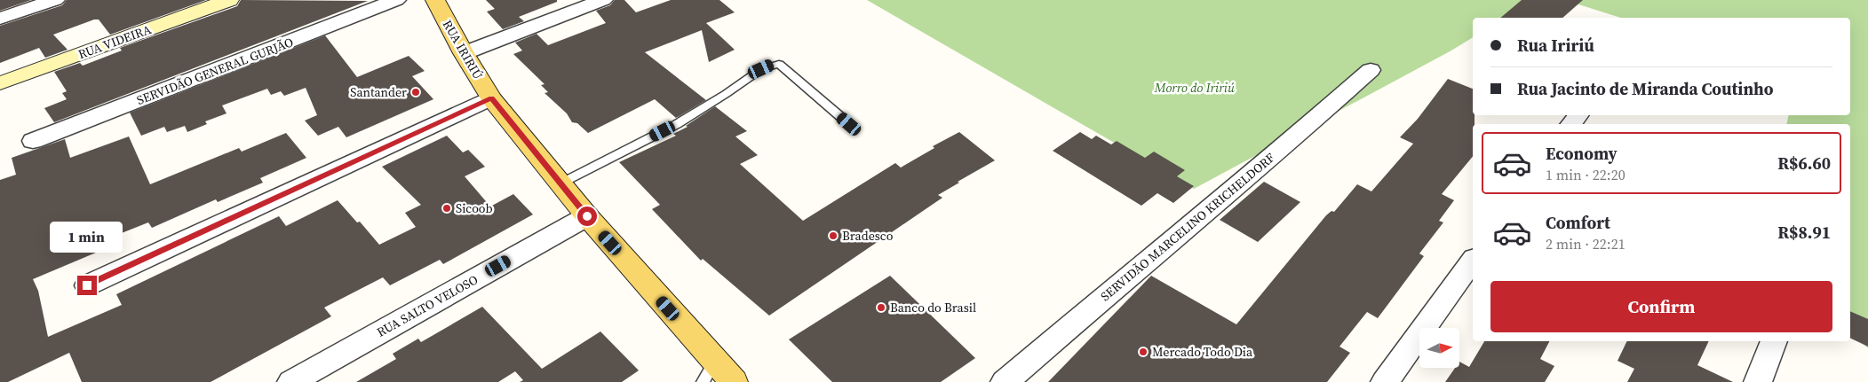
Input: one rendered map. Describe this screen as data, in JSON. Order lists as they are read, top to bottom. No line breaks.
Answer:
{"streets":{"main road":["RUA VIDEIRA","RUA IRIRIÚ"],"street":["SERVIDÃO GENERAL GURJÃO","SERVIDÃO MARCELINO KRICHELDORF","RUA SALTO VELOSO"]},"crossings":[["RUA IRIRIÚ","RUA SALTO VELOSO"]],"parks":["Morro do Iririú"],"places":["Santander","Sicoob","Bradesco","Banco do Brasil","Mercado Todo Dia"],"north":"right","page":{"banner":["Rua Iririú","Rua Jacinto de Miranda Coutinho"],"list":[{"name":"Economy","note":"1 min · 22:20","value":"R$6.60"},{"name":"Comfort","note":"2 min · 22:21","value":"R$8.91"}],"bubble":"1 min","buttons":"Confirm"}}
